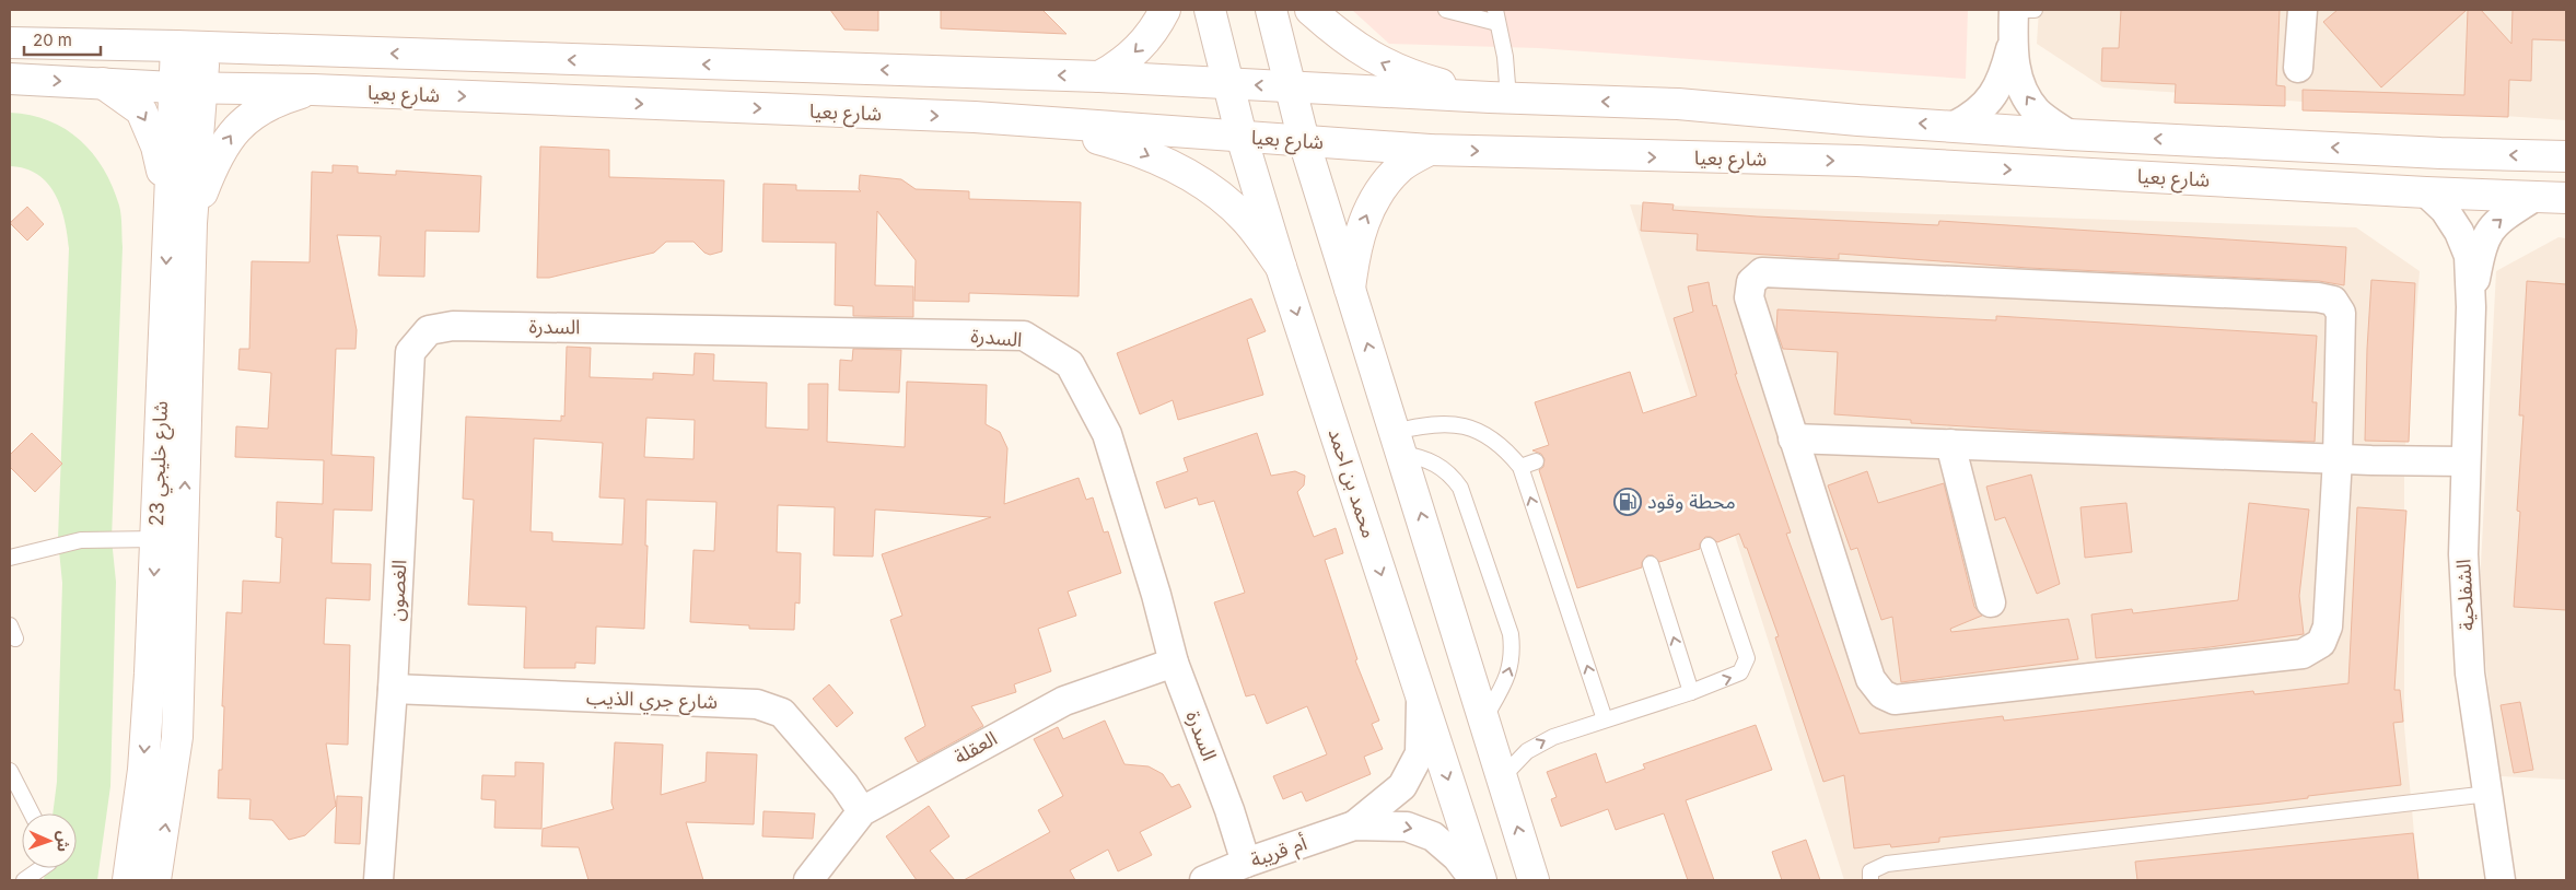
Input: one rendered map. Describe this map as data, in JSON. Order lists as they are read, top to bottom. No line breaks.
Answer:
{"streets":{"main road":["شارع بعيا","شارع خليجي 23","محمد بن احمد"],"street":["السدرة","الغصون","الشفلحية","شارع جري الذيب","العقلة","أم قريبة"]},"crossings":[["شارع بعيا","شارع خليجي 23"],["شارع بعيا","محمد بن احمد"],["شارع بعيا","الشفلحية"],["السدرة","الغصون"],["السدرة","العقلة"],["السدرة","أم قريبة"],["محمد بن احمد","أم قريبة"],["الغصون","شارع جري الذيب"],["شارع جري الذيب","العقلة"]],"places":{"fuel station":["محطة وقود"]},"scale_bar":"20 m","north":"right"}
